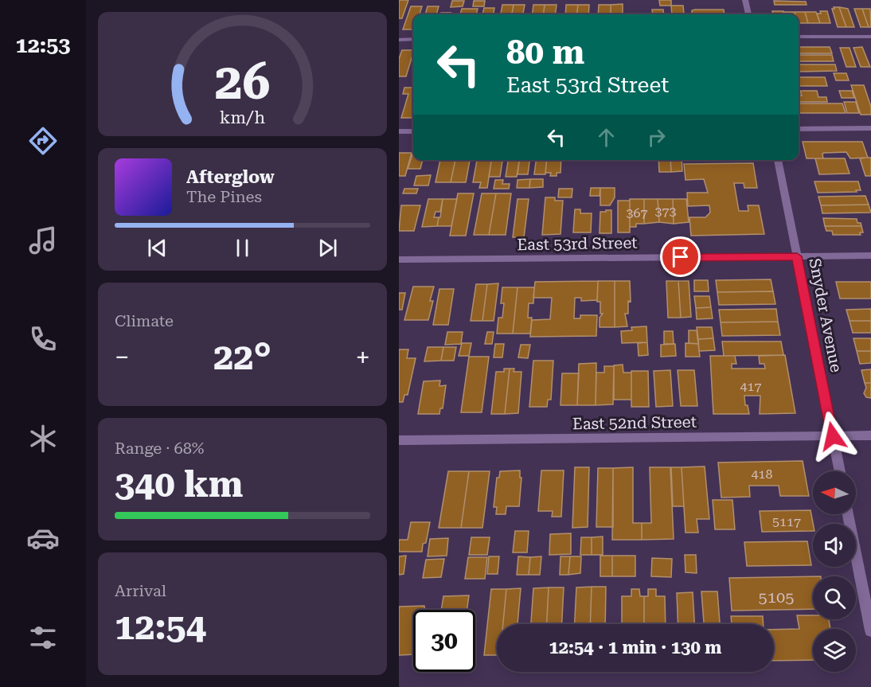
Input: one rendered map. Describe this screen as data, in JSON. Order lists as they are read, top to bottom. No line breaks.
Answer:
{"streets":{"street":["East 53rd Street","Snyder Avenue","East 52nd Street"]},"crossings":[["East 53rd Street","Snyder Avenue"],["Snyder Avenue","East 52nd Street"]],"house_numbers":["373","367","417","418","5117","5105"],"north":"left","page":{"tabs":"12:53","turn":["80 m","East 53rd Street"],"song":["Afterglow","The Pines"],"tile":["Climate",["Range · 68%","340 km"],["Arrival","12:54"]],"heat":["−","22°","+"],"limit":"30","trip":"12:54 · 1 min · 130 m","gauge":["26","km/h"]}}
